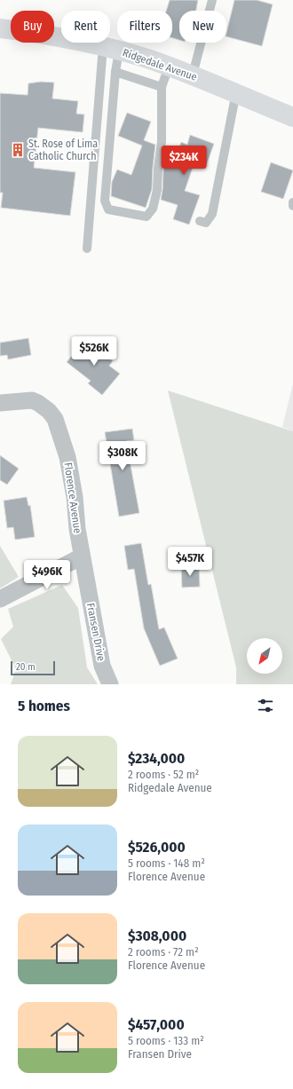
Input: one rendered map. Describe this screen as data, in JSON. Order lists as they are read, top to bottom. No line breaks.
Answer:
{"streets":{"main road":["Ridgedale Avenue"],"street":["Florence Avenue","Fransen Drive"]},"crossings":[["Florence Avenue","Fransen Drive"]],"places":{"building":["St. Rose of Lima Catholic Church"]},"scale_bar":"20 m","north":"bottom left","page":{"chip":["Buy","Rent","Filters","New"],"price":["$234K","$526K","$308K","$457K","$496K"],"scale":"20 m","heading":"5 homes","list":[{"name":"$234,000","note":"2 rooms · 52 m² · Ridgedale Avenue"},{"name":"$526,000","note":"5 rooms · 148 m² · Florence Avenue"},{"name":"$308,000","note":"2 rooms · 72 m² · Florence Avenue"},{"name":"$457,000","note":"5 rooms · 133 m² · Fransen Drive"}]}}
